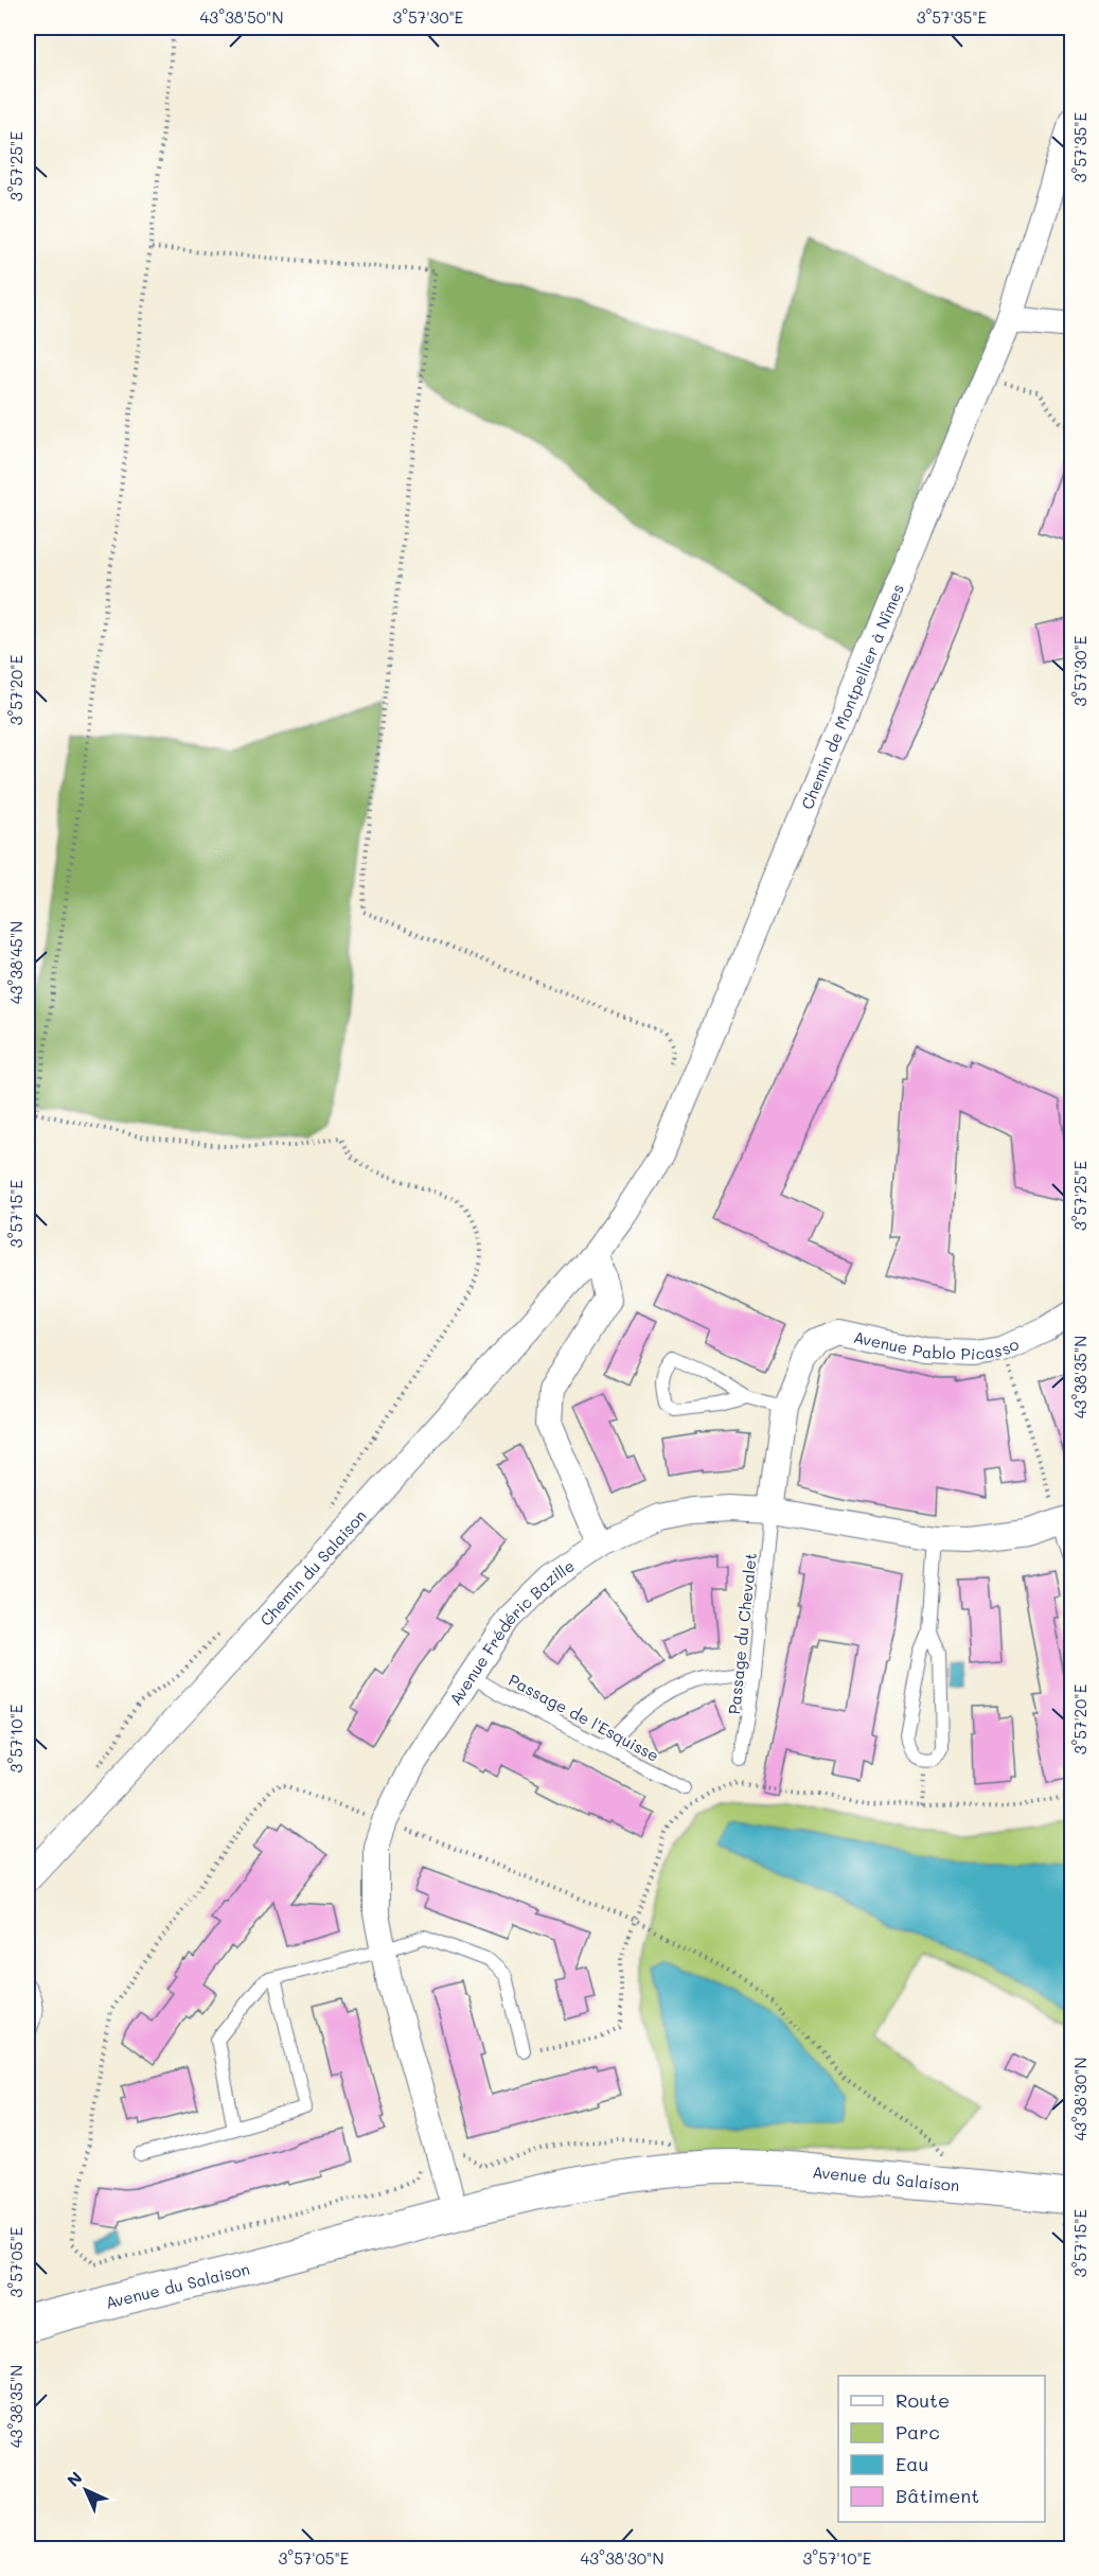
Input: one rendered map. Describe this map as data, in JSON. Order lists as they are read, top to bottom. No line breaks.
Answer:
{"streets":{"street":["Chemin de Montpellier à Nîmes","Avenue Pablo Picasso","Chemin du Salaison","Avenue Frédéric Bazille","Avenue du Salaison"],"lane":["Passage du Chevalet","Passage de l'Esquisse"]},"crossings":[["Chemin de Montpellier à Nîmes","Chemin du Salaison"],["Avenue Pablo Picasso","Passage du Chevalet"],["Avenue Pablo Picasso","Avenue Frédéric Bazille"],["Passage du Chevalet","Avenue Frédéric Bazille"],["Avenue Frédéric Bazille","Passage de l'Esquisse"],["Avenue Frédéric Bazille","Avenue du Salaison"]],"legend":["Route","Parc","Eau","Bâtiment"],"north":"top left","coordinates":["43°38'50\"N","3°57'30\"E","3°57'35\"E","3°57'25\"E","3°57'20\"E","43°38'45\"N","3°57'15\"E","43°38'35\"N","3°57'10\"E","43°38'30\"N","3°57'05\"E"]}
